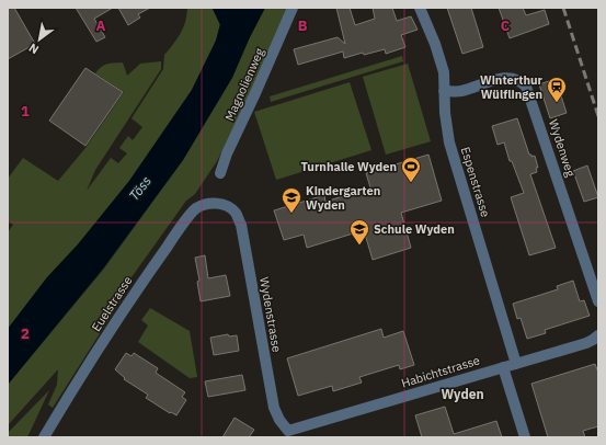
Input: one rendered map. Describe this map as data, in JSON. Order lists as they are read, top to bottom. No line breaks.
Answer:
{"streets":{"street":["Magnolienweg","Wydenweg","Espenstrasse","Euelstrasse","Wydenstrasse","Habichtstrasse"]},"crossings":[["Wydenweg","Espenstrasse"],["Espenstrasse","Habichtstrasse"],["Euelstrasse","Wydenstrasse"],["Wydenstrasse","Habichtstrasse"]],"districts":["Wyden"],"water":["Töss"],"places":{"station":["Winterthur Wülflingen"],"sports":["Turnhalle Wyden"],"school or university":["Kindergarten Wyden","Schule Wyden"]},"north":"bottom left","grid":{"columns":["A","B","C"],"rows":["1","2"]}}
